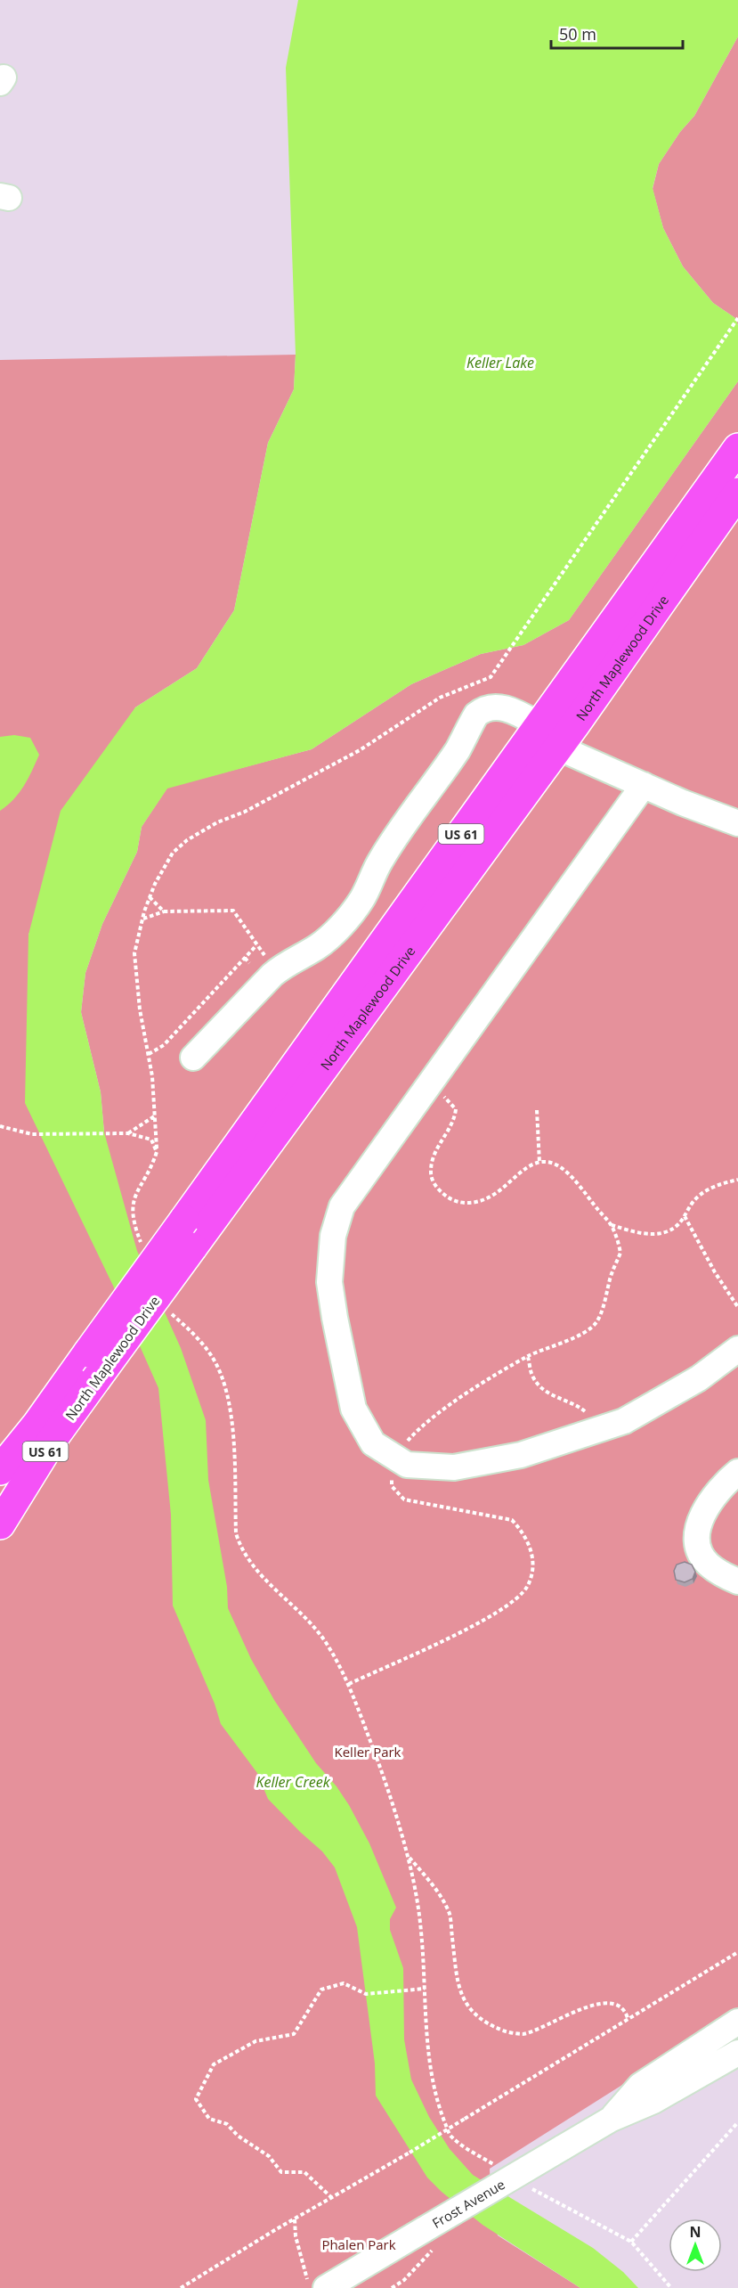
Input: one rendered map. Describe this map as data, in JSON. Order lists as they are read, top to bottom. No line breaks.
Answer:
{"streets":{"main road":["North Maplewood Drive","US 61"],"street":["Frost Avenue"]},"water":["Keller Lake","Keller Creek"],"parks":["Keller Park","Phalen Park"],"scale_bar":"50 m","north":"top"}
